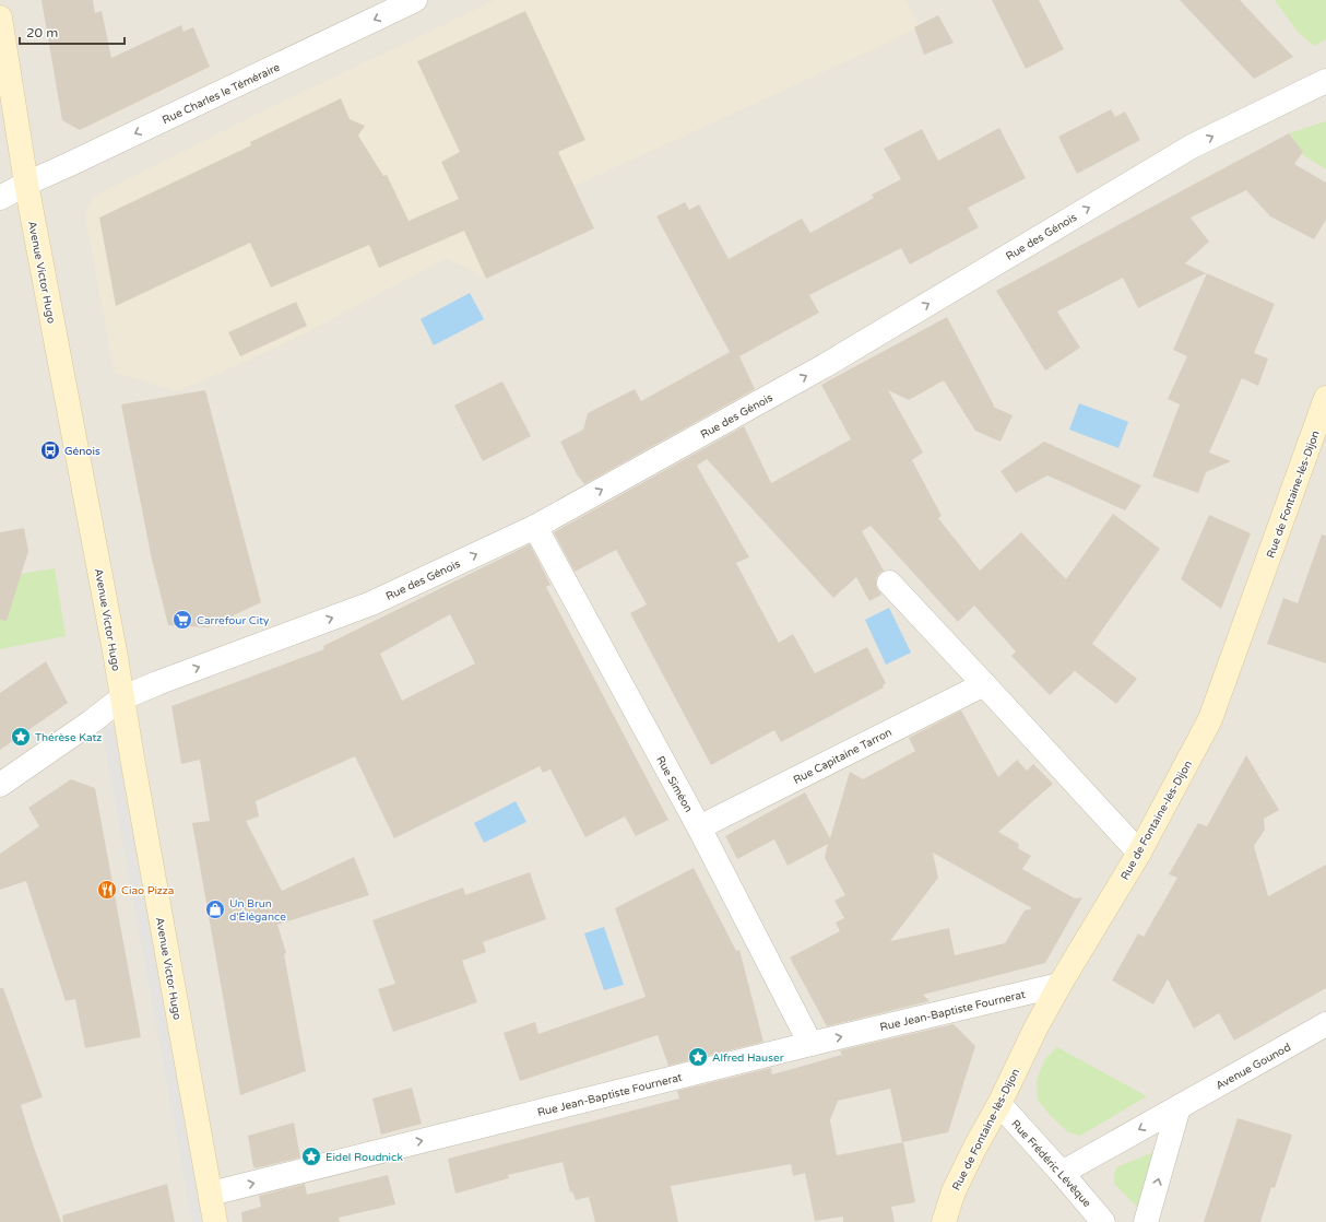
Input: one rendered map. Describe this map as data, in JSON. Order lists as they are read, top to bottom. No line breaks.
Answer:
{"streets":{"main road":["Avenue Victor Hugo","Rue de Fontaine-lès-Dijon"],"street":["Rue Charles le Téméraire","Rue des Génois","Rue Capitaine Tarron","Rue Siméon","Rue Jean-Baptiste Fournerat","Avenue Gounod","Rue Frédéric Lévêque"]},"crossings":[["Rue Charles le Téméraire","Avenue Victor Hugo"],["Rue des Génois","Avenue Victor Hugo"],["Rue des Génois","Rue Siméon"],["Avenue Victor Hugo","Rue Jean-Baptiste Fournerat"],["Rue de Fontaine-lès-Dijon","Rue Jean-Baptiste Fournerat"],["Rue de Fontaine-lès-Dijon","Rue Frédéric Lévêque"],["Rue Capitaine Tarron","Rue Siméon"],["Rue Siméon","Rue Jean-Baptiste Fournerat"],["Avenue Gounod","Rue Frédéric Lévêque"]],"one_way":["Rue Charles le Téméraire","Rue des Génois","Rue Jean-Baptiste Fournerat","Avenue Gounod"],"places":{"bus stop":["Génois"],"supermarket":["Carrefour City"],"place":["Thérèse Katz","Alfred Hauser","Eidel Roudnick"],"restaurant":["Ciao Pizza"],"shop":["Un Brun d'Élégance"]},"scale_bar":"20 m"}
